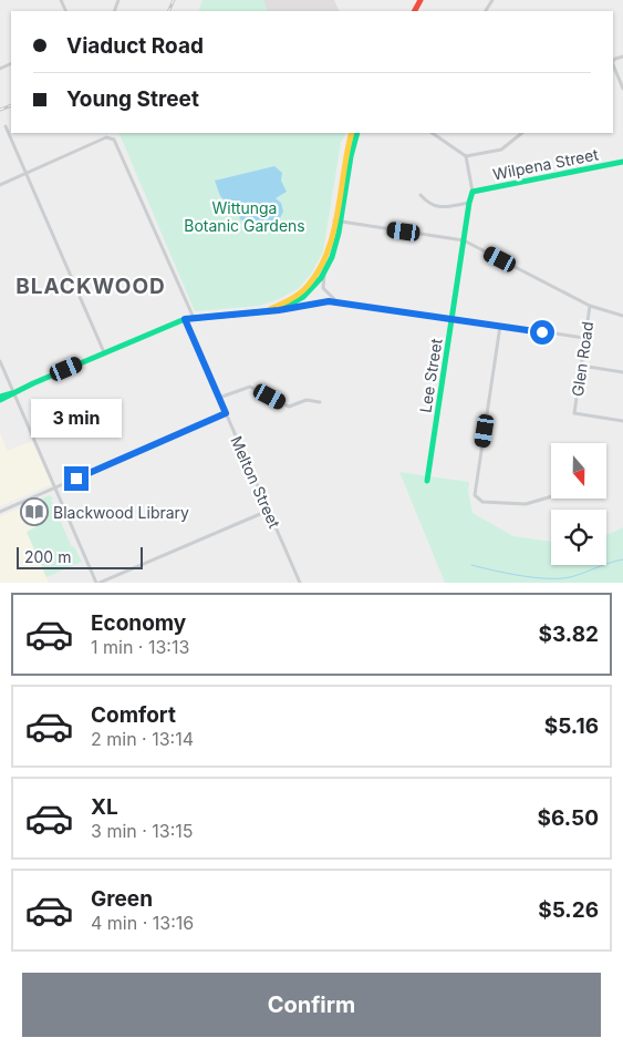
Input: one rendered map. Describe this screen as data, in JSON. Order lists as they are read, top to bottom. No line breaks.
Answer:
{"streets":{"main road":["Wilpena Street","Lee Street"],"street":["Glen Road","Melton Street"]},"districts":["BLACKWOOD"],"parks":["Wittunga Botanic Gardens"],"places":{"library":["Blackwood Library"]},"scale_bar":"200 m","north":"bottom","page":{"banner":["Viaduct Road","Young Street"],"bubble":"3 min","scale":"200 m","list":[{"name":"Economy","note":"1 min · 13:13","value":"$3.82"},{"name":"Comfort","note":"2 min · 13:14","value":"$5.16"},{"name":"XL","note":"3 min · 13:15","value":"$6.50"},{"name":"Green","note":"4 min · 13:16","value":"$5.26"}],"buttons":"Confirm"}}
